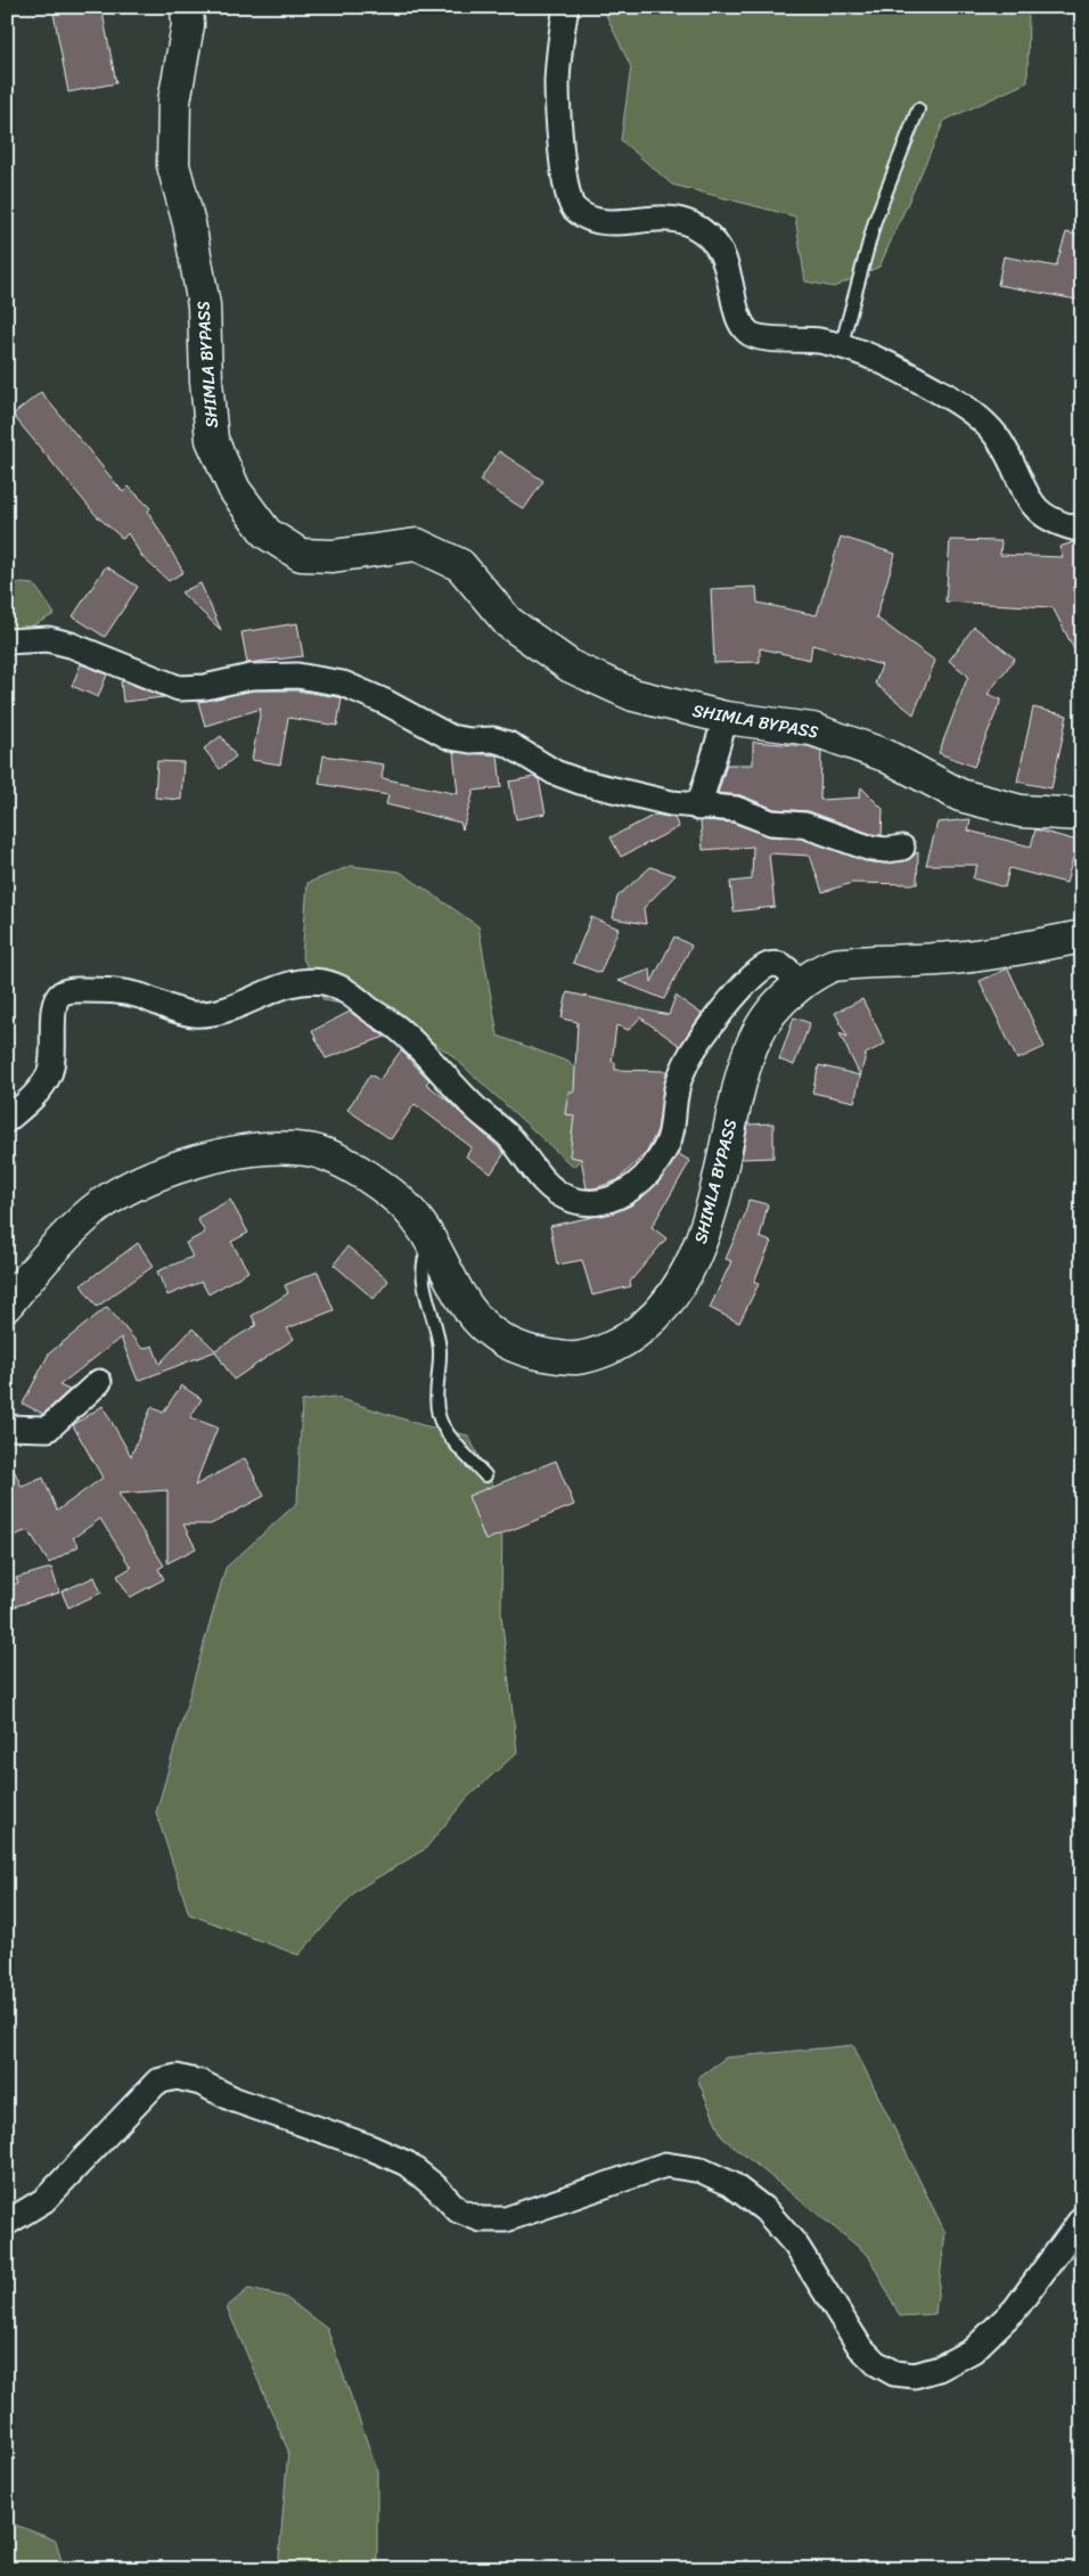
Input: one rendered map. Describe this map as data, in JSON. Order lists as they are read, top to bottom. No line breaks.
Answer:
{"streets":{"highway":["SHIMLA BYPASS"]}}
